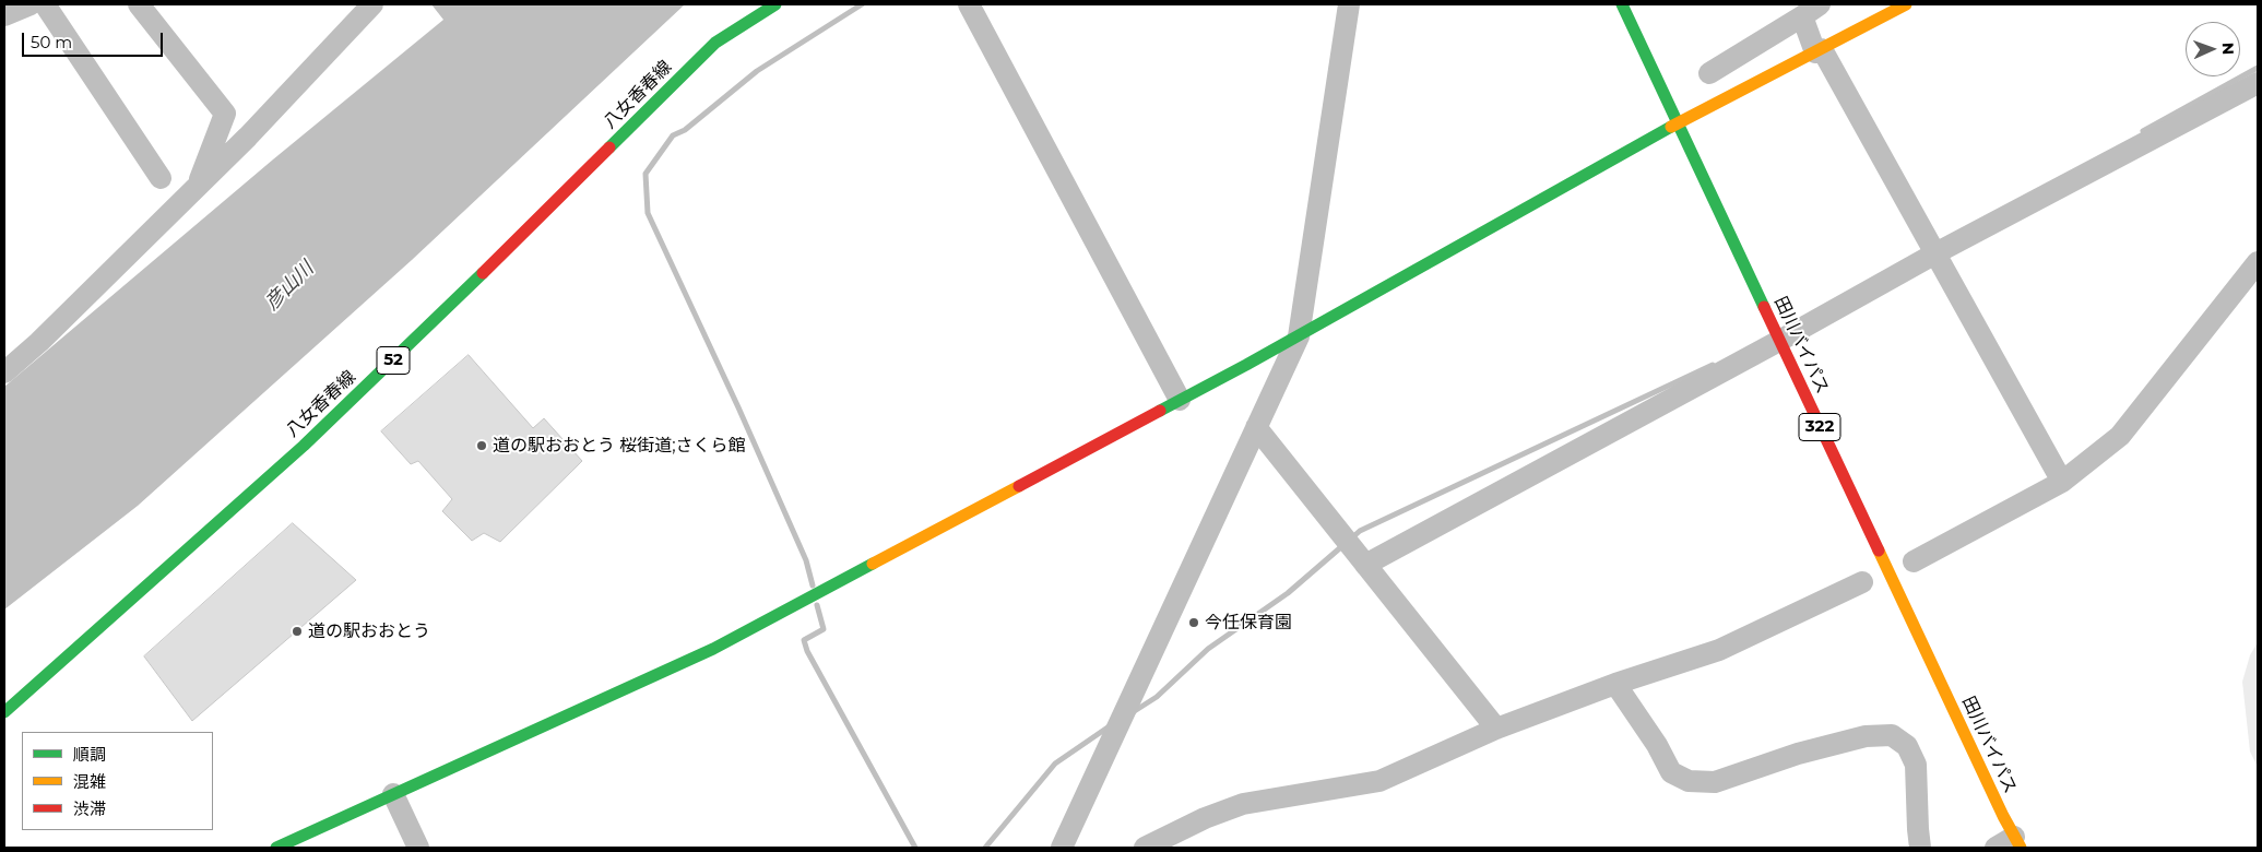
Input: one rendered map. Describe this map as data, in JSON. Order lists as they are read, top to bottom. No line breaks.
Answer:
{"streets":{"main road":["八女香春線","田川バイパス","52","322"]},"water":["彦山川"],"places":["道の駅おおとう 桜街道;さくら館","今任保育園","道の駅おおとう"],"legend":["順調","混雑","渋滞"],"scale_bar":"50 m","north":"right"}
